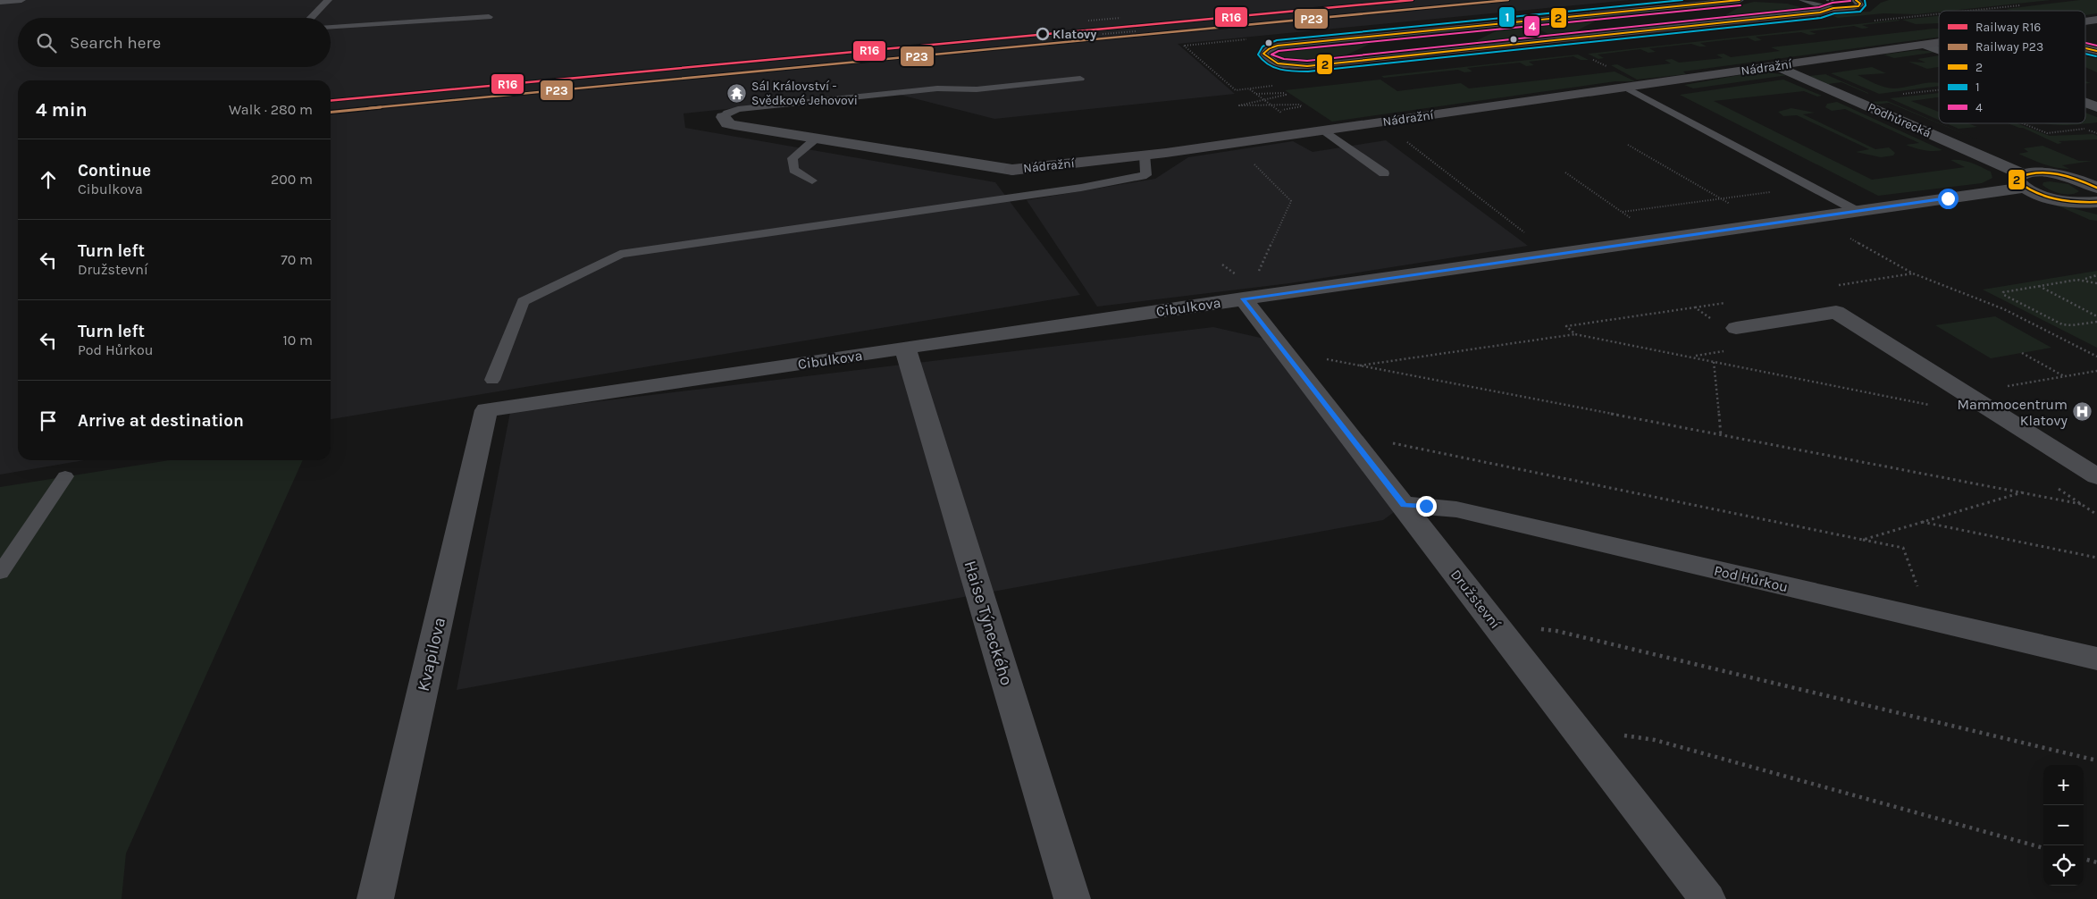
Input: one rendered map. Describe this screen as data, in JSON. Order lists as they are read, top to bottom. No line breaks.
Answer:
{"streets":{"street":["Nádražní","Podhůrecká","Cibulkova","Pod Hůrkou","Družstevní","Haise Týneckého","Kvapilova"]},"crossings":[["Nádražní","Podhůrecká"],["Podhůrecká","Cibulkova"],["Cibulkova","Družstevní"],["Cibulkova","Haise Týneckého"],["Cibulkova","Kvapilova"],["Pod Hůrkou","Družstevní"]],"places":{"other":["Klatovy"],"temple":["Sál Království - Svědkové Jehovovi"],"hospital":["Mammocentrum Klatovy"]},"lines":["rail line R16","rail line P23","transit line 2","transit line 1","transit line 4"],"legend":["Railway R16","Railway P23","2","1","4"],"page":{"search":"Search here","heading":["4 min","Walk · 280 m"],"list":[["Continue","Cibulkova","200 m"],["Turn left","Družstevní","70 m"],["Turn left","Pod Hůrkou","10 m"],"Arrive at destination"],"map_buttons":["+","−"]}}
